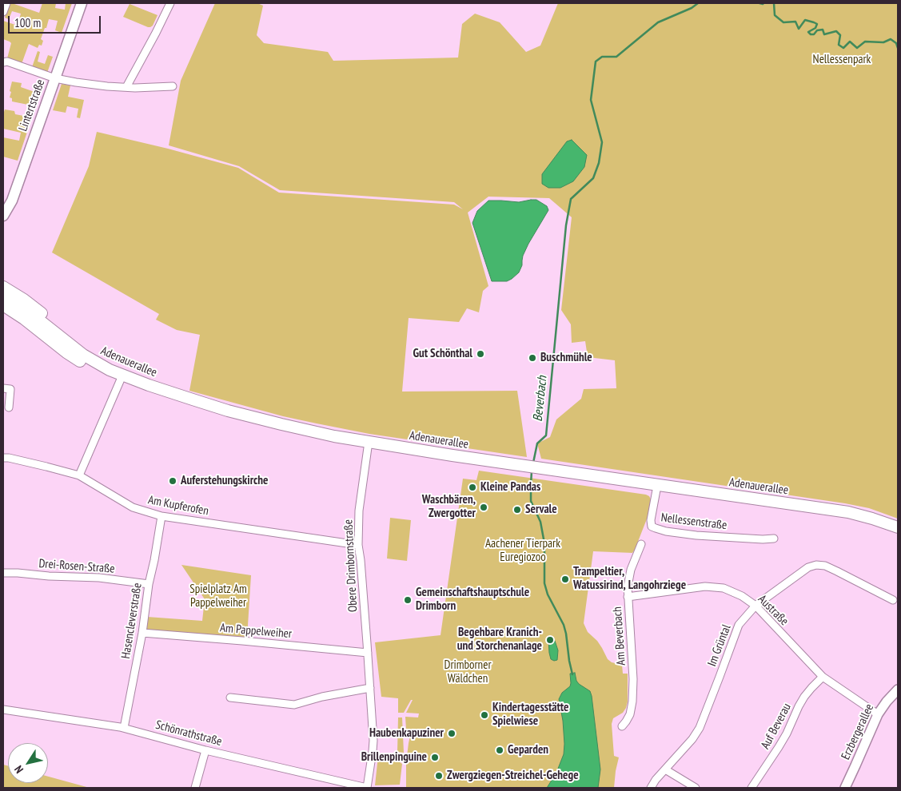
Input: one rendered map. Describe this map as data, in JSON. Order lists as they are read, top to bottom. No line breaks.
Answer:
{"streets":{"main road":["Lintertstraße","Adenauerallee"],"street":["Am Kupferofen","Nellessenstraße","Obere Drimbornstraße","Drei-Rosen-Straße","Austraße","Hasencleverstraße","Am Pappelweiher","Am Beverbach","Im Grüntal","Auf Beverau","Erzbergerallee","Schönrathstraße"]},"crossings":[["Adenauerallee","Nellessenstraße"],["Adenauerallee","Obere Drimbornstraße"],["Am Kupferofen","Obere Drimbornstraße"],["Am Kupferofen","Hasencleverstraße"],["Obere Drimbornstraße","Am Pappelweiher"],["Obere Drimbornstraße","Schönrathstraße"],["Drei-Rosen-Straße","Hasencleverstraße"],["Austraße","Am Beverbach"],["Austraße","Im Grüntal"],["Austraße","Auf Beverau"],["Austraße","Erzbergerallee"],["Hasencleverstraße","Am Pappelweiher"],["Hasencleverstraße","Schönrathstraße"]],"water":["Beverbach"],"parks":["Nellessenpark","Aachener Tierpark Euregiozoo","Spielplatz Am Pappelweiher","Drimborner Wäldchen"],"places":["Gut Schönthal","Buschmühle","Auferstehungskirche","Kleine Pandas","Waschbären, Zwergotter","Servale","Trampeltier, Watussirind, Langohrziege","Gemeinschaftshauptschule Drimborn","Begehbare Kranich- und Storchenanlage","Kindertagesstätte Spielwiese","Haubenkapuziner","Geparden","Brillenpinguine","Zwergziegen-Streichel-Gehege"],"scale_bar":"100 m","north":"bottom left"}
